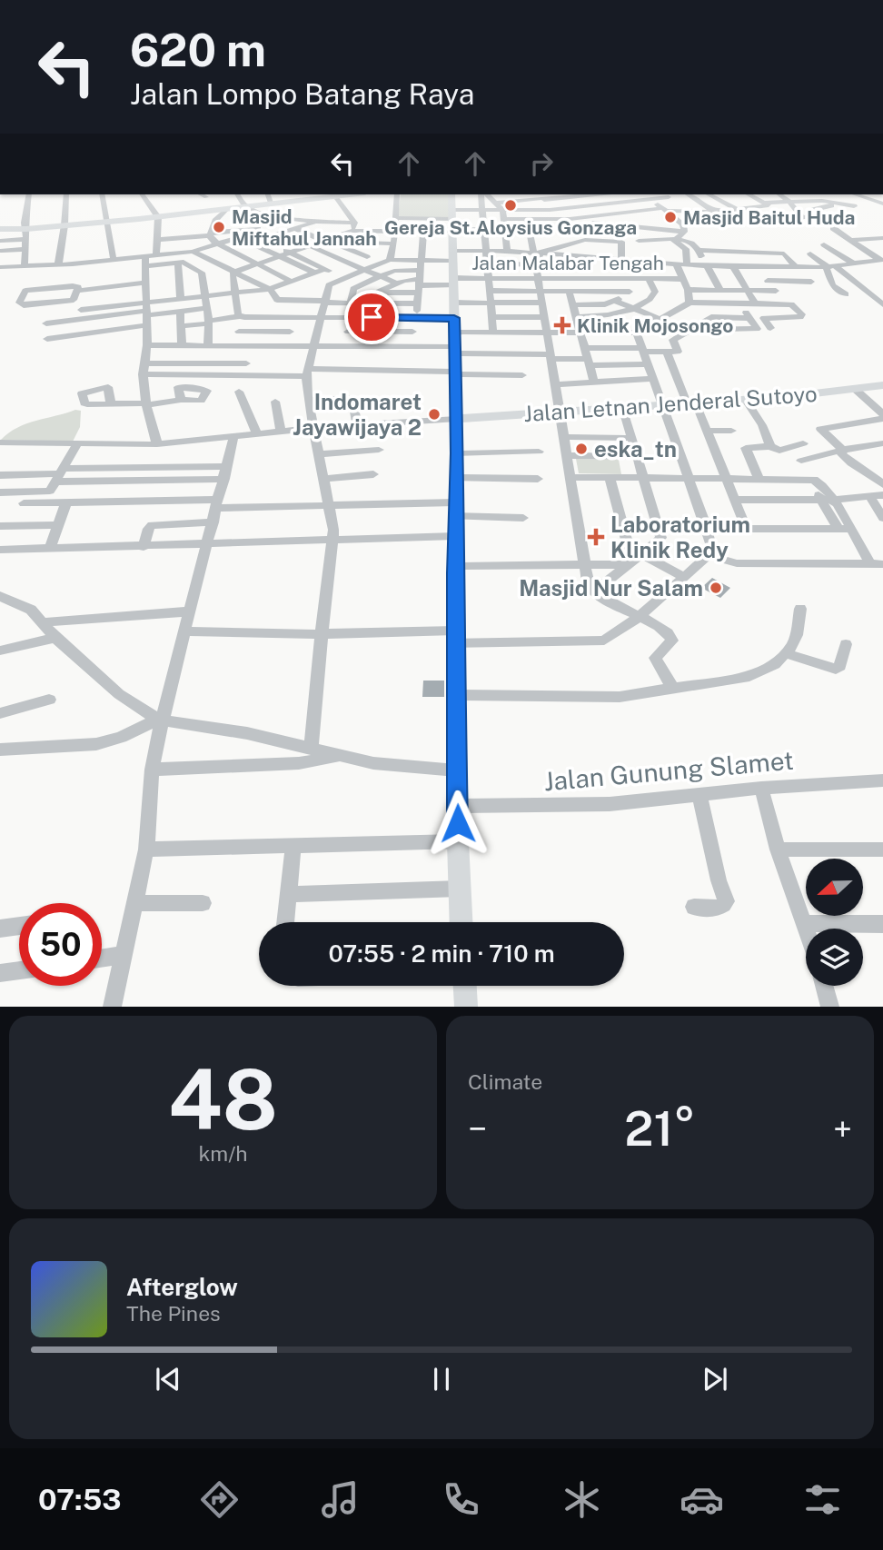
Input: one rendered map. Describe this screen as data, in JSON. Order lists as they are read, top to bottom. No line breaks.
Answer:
{"streets":{"main road":["Jalan Letnan Jenderal Sutoyo"],"street":["Jalan Malabar Tengah","Jalan Gunung Slamet"]},"places":{"other":["Gereja St.Aloysius Gonzaga","Masjid Baitul Huda","Masjid Miftahul Jannah","Indomaret Jayawijaya 2","eska_tn","Masjid Nur Salam"],"health":["Klinik Mojosongo","Laboratorium Klinik Redy"]},"north":"left","page":{"turn":["620 m","Jalan Lompo Batang Raya"],"limit":"50","trip":"07:55 · 2 min · 710 m","tile":[["48","km/h"],"Climate"],"heat":["−","21°","+"],"song":["Afterglow","The Pines"],"tabs":"07:53"}}
